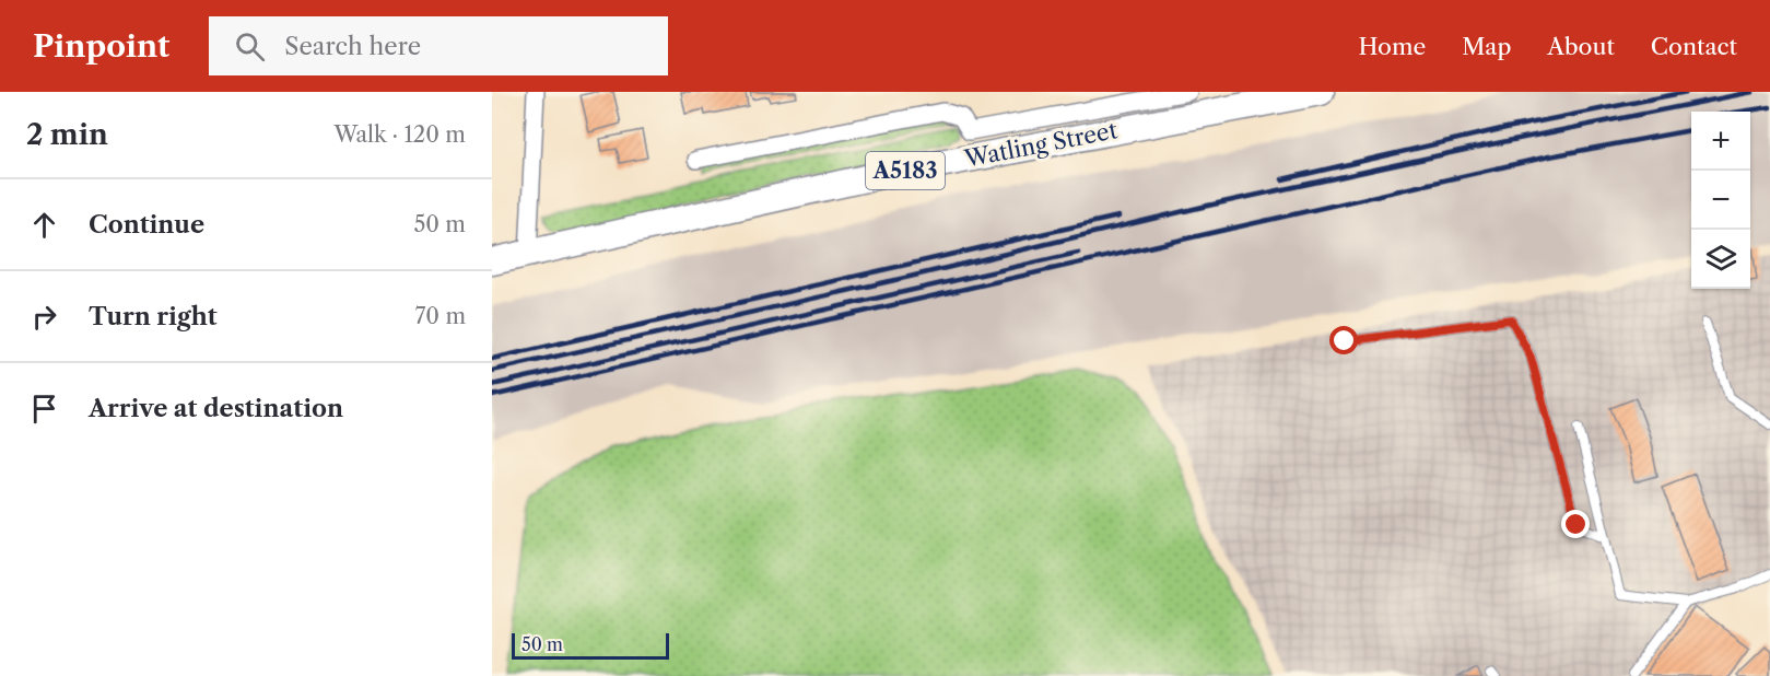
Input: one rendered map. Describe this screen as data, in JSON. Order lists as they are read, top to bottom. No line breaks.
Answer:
{"streets":{"main road":["Watling Street","A5183"]},"scale_bar":"50 m","page":{"header":"Pinpoint","search":"Search here","nav":["Home","Map","About","Contact"],"heading":["2 min","Walk · 120 m"],"map_buttons":["+","−"],"list":[["Continue","50 m"],["Turn right","70 m"],"Arrive at destination"],"scale":"50 m"}}
